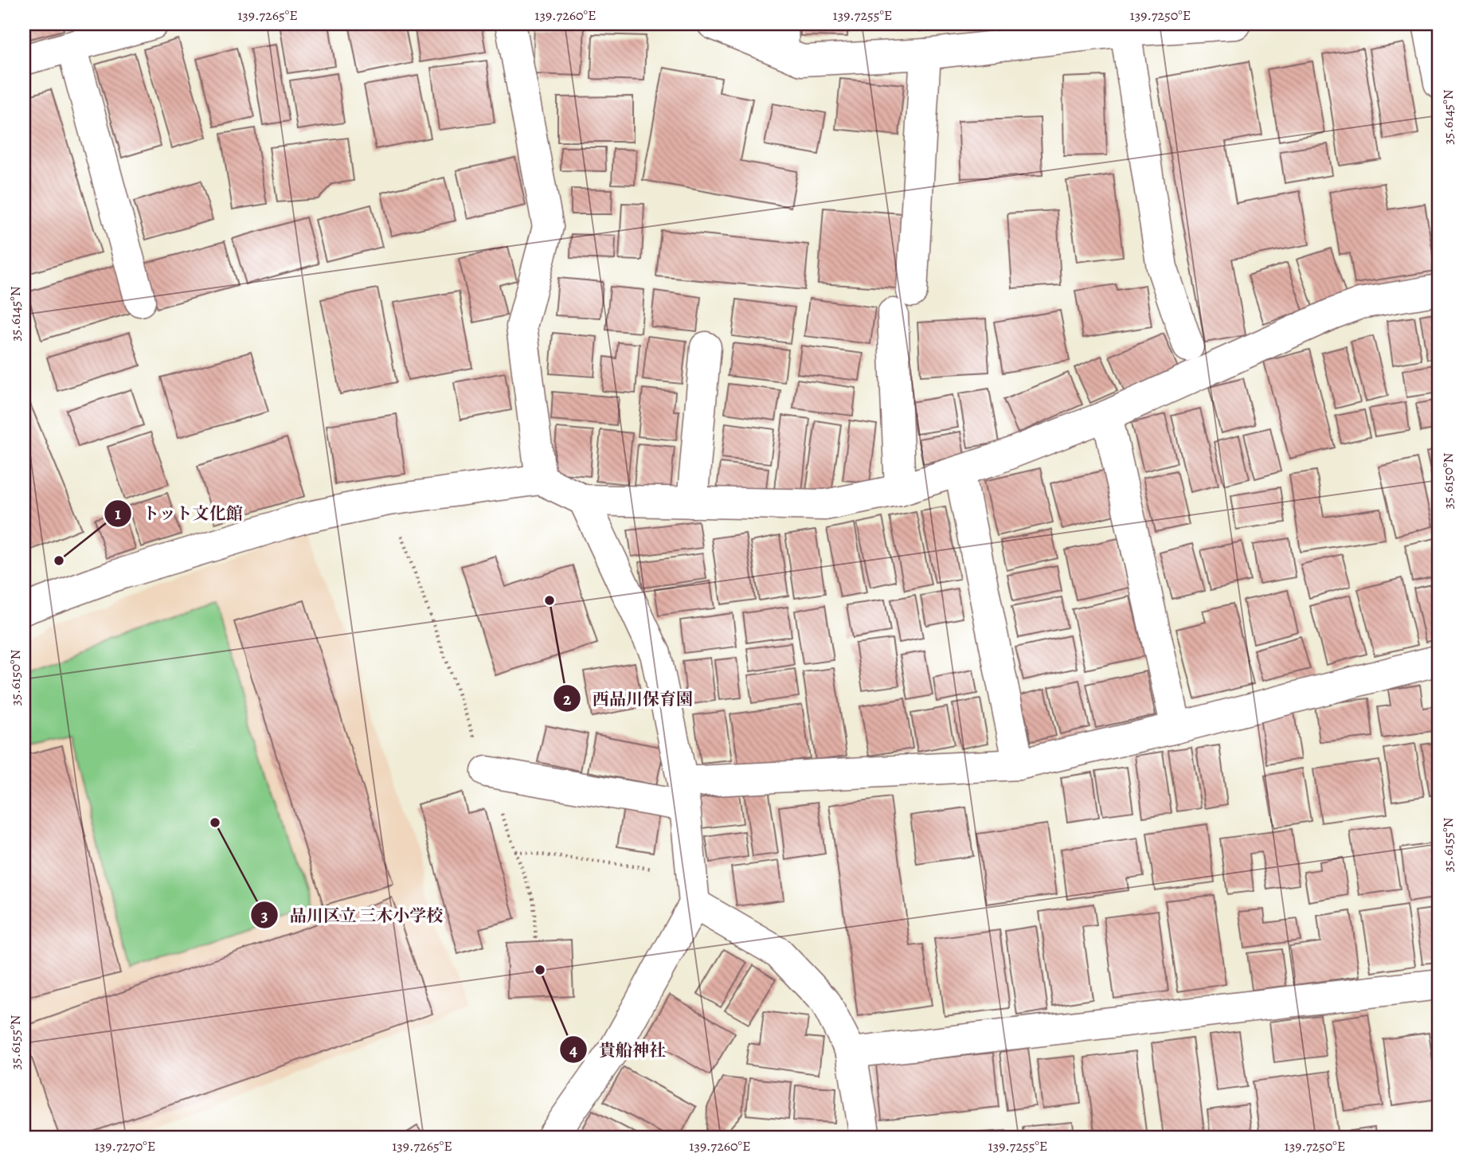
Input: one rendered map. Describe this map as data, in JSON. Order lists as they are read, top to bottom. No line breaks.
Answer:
{"places":["トット文化館","西品川保育園","品川区立 三木小学校","貴船神社"],"coordinates":["139.7265°E","139.7260°E","139.7255°E","139.7250°E","35.6145°N","35.6150°N","35.6155°N","139.7270°E"]}
